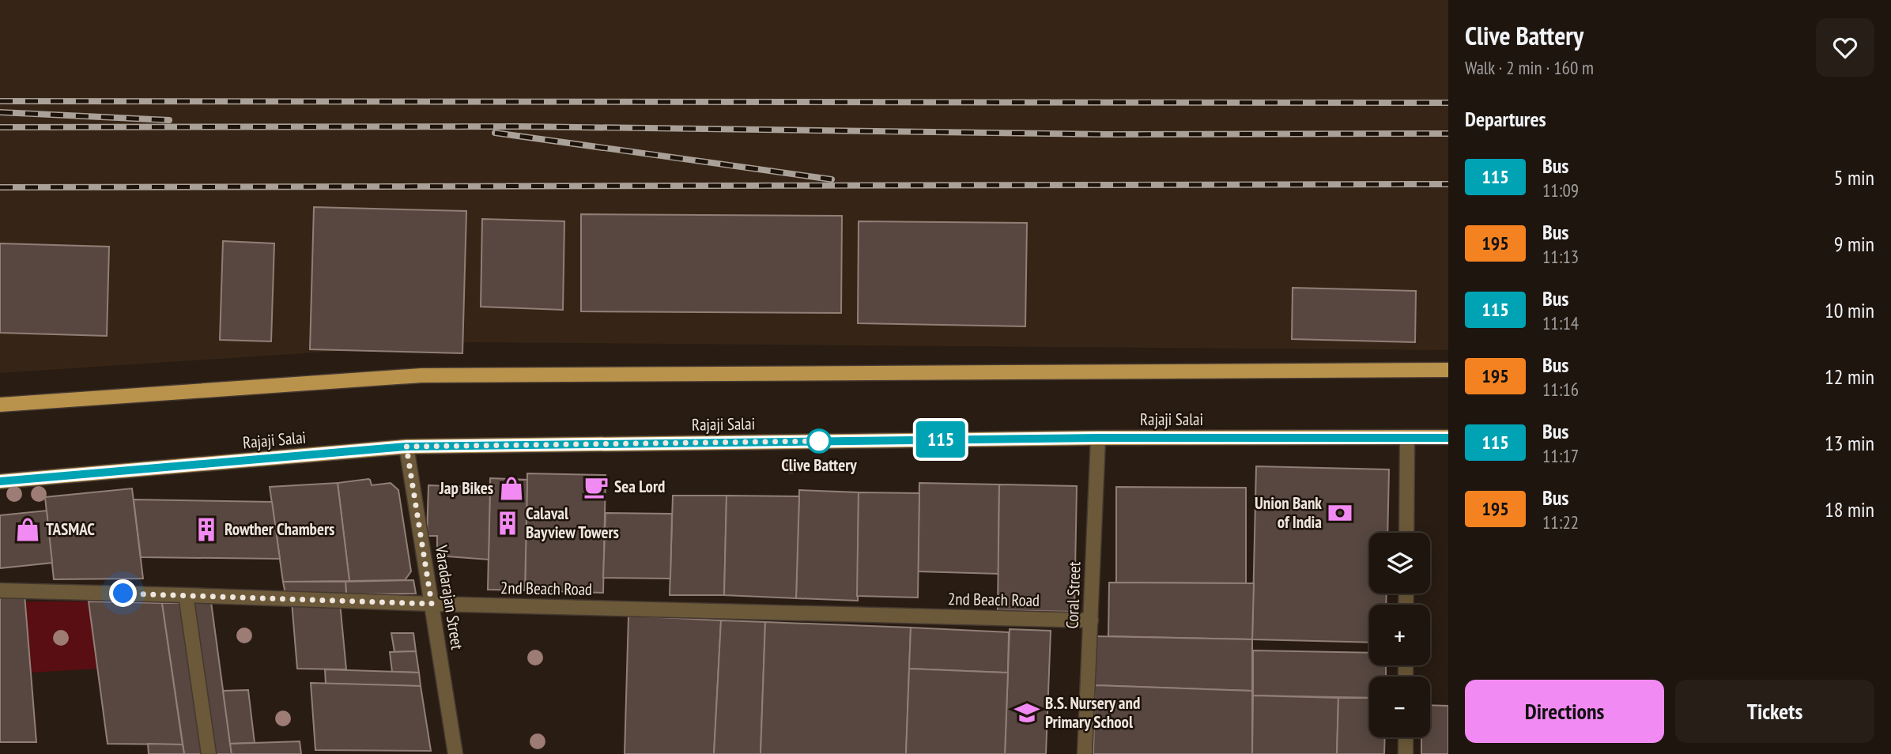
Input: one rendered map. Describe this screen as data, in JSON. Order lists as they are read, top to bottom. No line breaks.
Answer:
{"streets":{"main road":["Rajaji Salai"],"street":["2nd Beach Road","Coral Street","Varadarajan Street"]},"crossings":[["Rajaji Salai","Coral Street"],["Rajaji Salai","Varadarajan Street"],["2nd Beach Road","Coral Street"],["2nd Beach Road","Varadarajan Street"]],"places":{"other":["Clive Battery"],"cafe":["Sea Lord"],"shop":["Jap Bikes","TASMAC"],"bank":["Union Bank of India"],"building":["Calaval Bayview Towers","Rowther Chambers"],"school or university":["B.S. Nursery and Primary School"]},"lines":["bus line 115"],"page":{"on_map":"115","heading":[["Clive Battery","Walk · 2 min · 160 m"],"Departures"],"list":[{"mark":"115","name":"Bus","note":"11:09","value":"5 min"},{"mark":"195","name":"Bus","note":"11:13","value":"9 min"},{"mark":"115","name":"Bus","note":"11:14","value":"10 min"},{"mark":"195","name":"Bus","note":"11:16","value":"12 min"},{"mark":"115","name":"Bus","note":"11:17","value":"13 min"},{"mark":"195","name":"Bus","note":"11:22","value":"18 min"}],"map_buttons":["+","−"],"buttons":["Directions","Tickets"]}}
